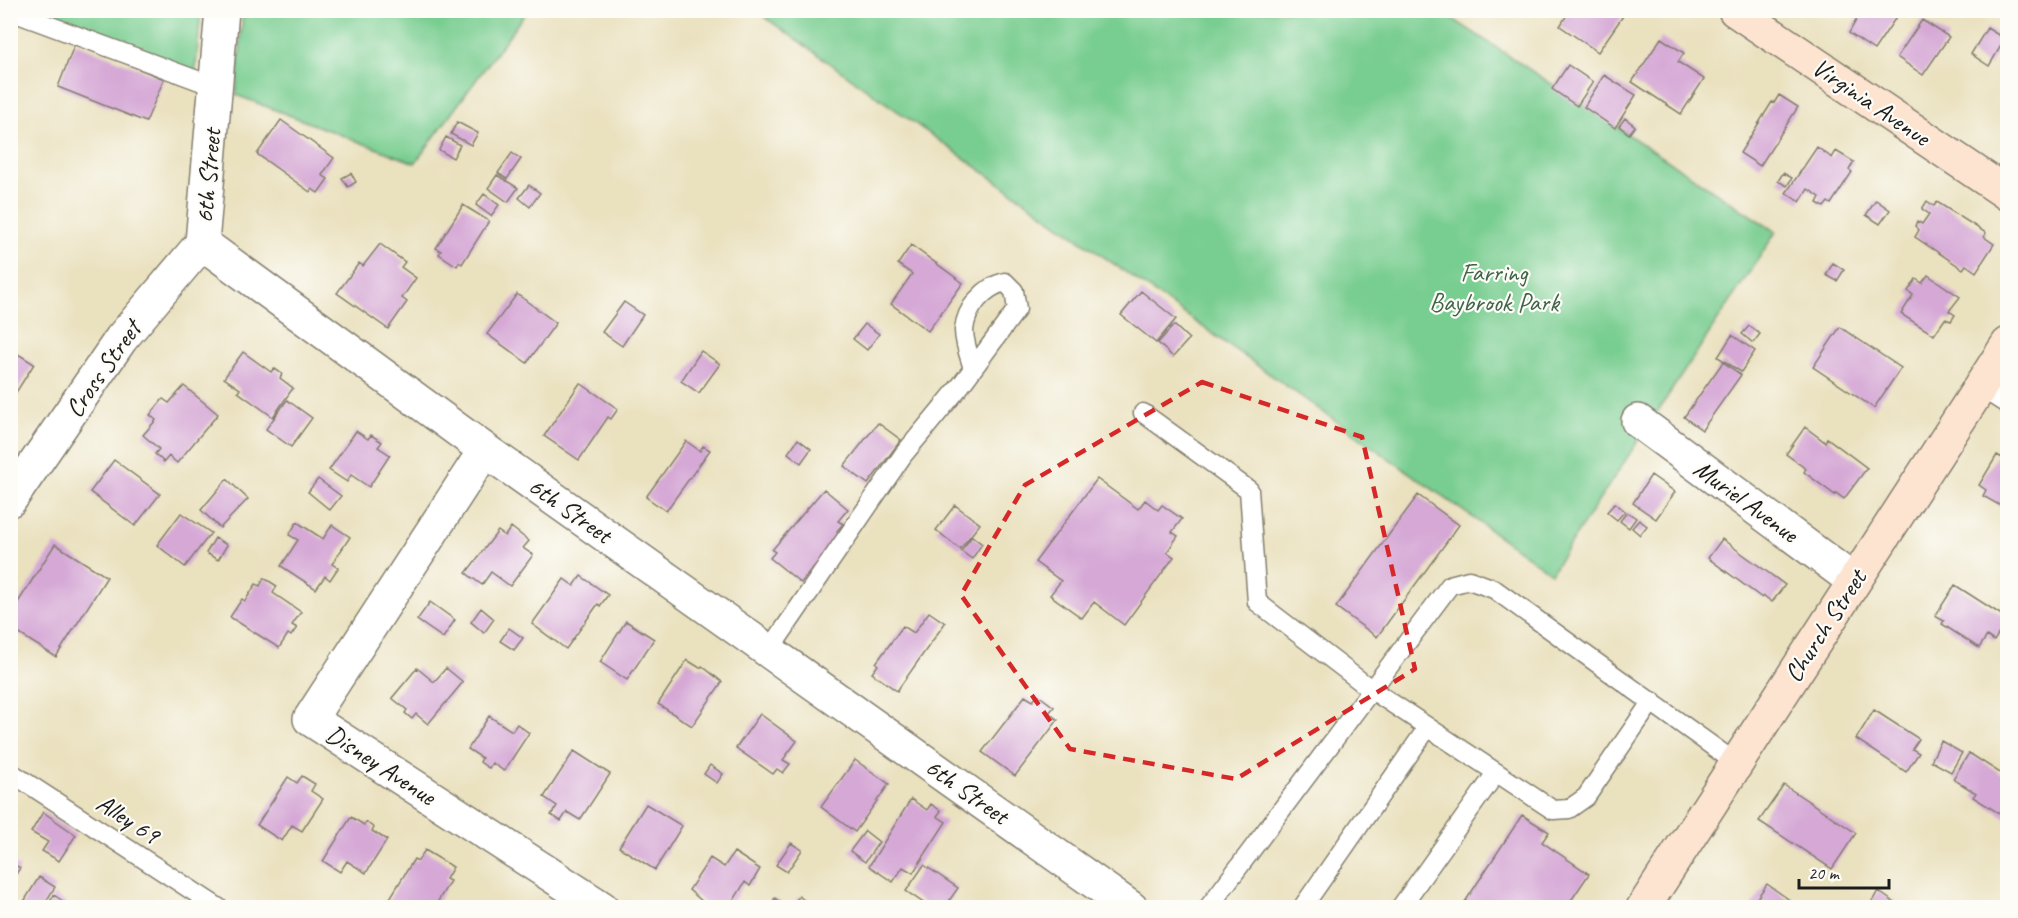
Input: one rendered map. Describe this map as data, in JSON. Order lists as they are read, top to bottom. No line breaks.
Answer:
{"streets":{"main road":["Virginia Avenue","Church Street"],"street":["6th Street","Cross Street","Muriel Avenue","Disney Avenue"],"lane":["Alley 69"]},"crossings":[["6th Street","Cross Street"],["6th Street","Disney Avenue"],["Muriel Avenue","Church Street"]],"parks":["Farring Baybrook Park"],"scale_bar":"20 m"}
